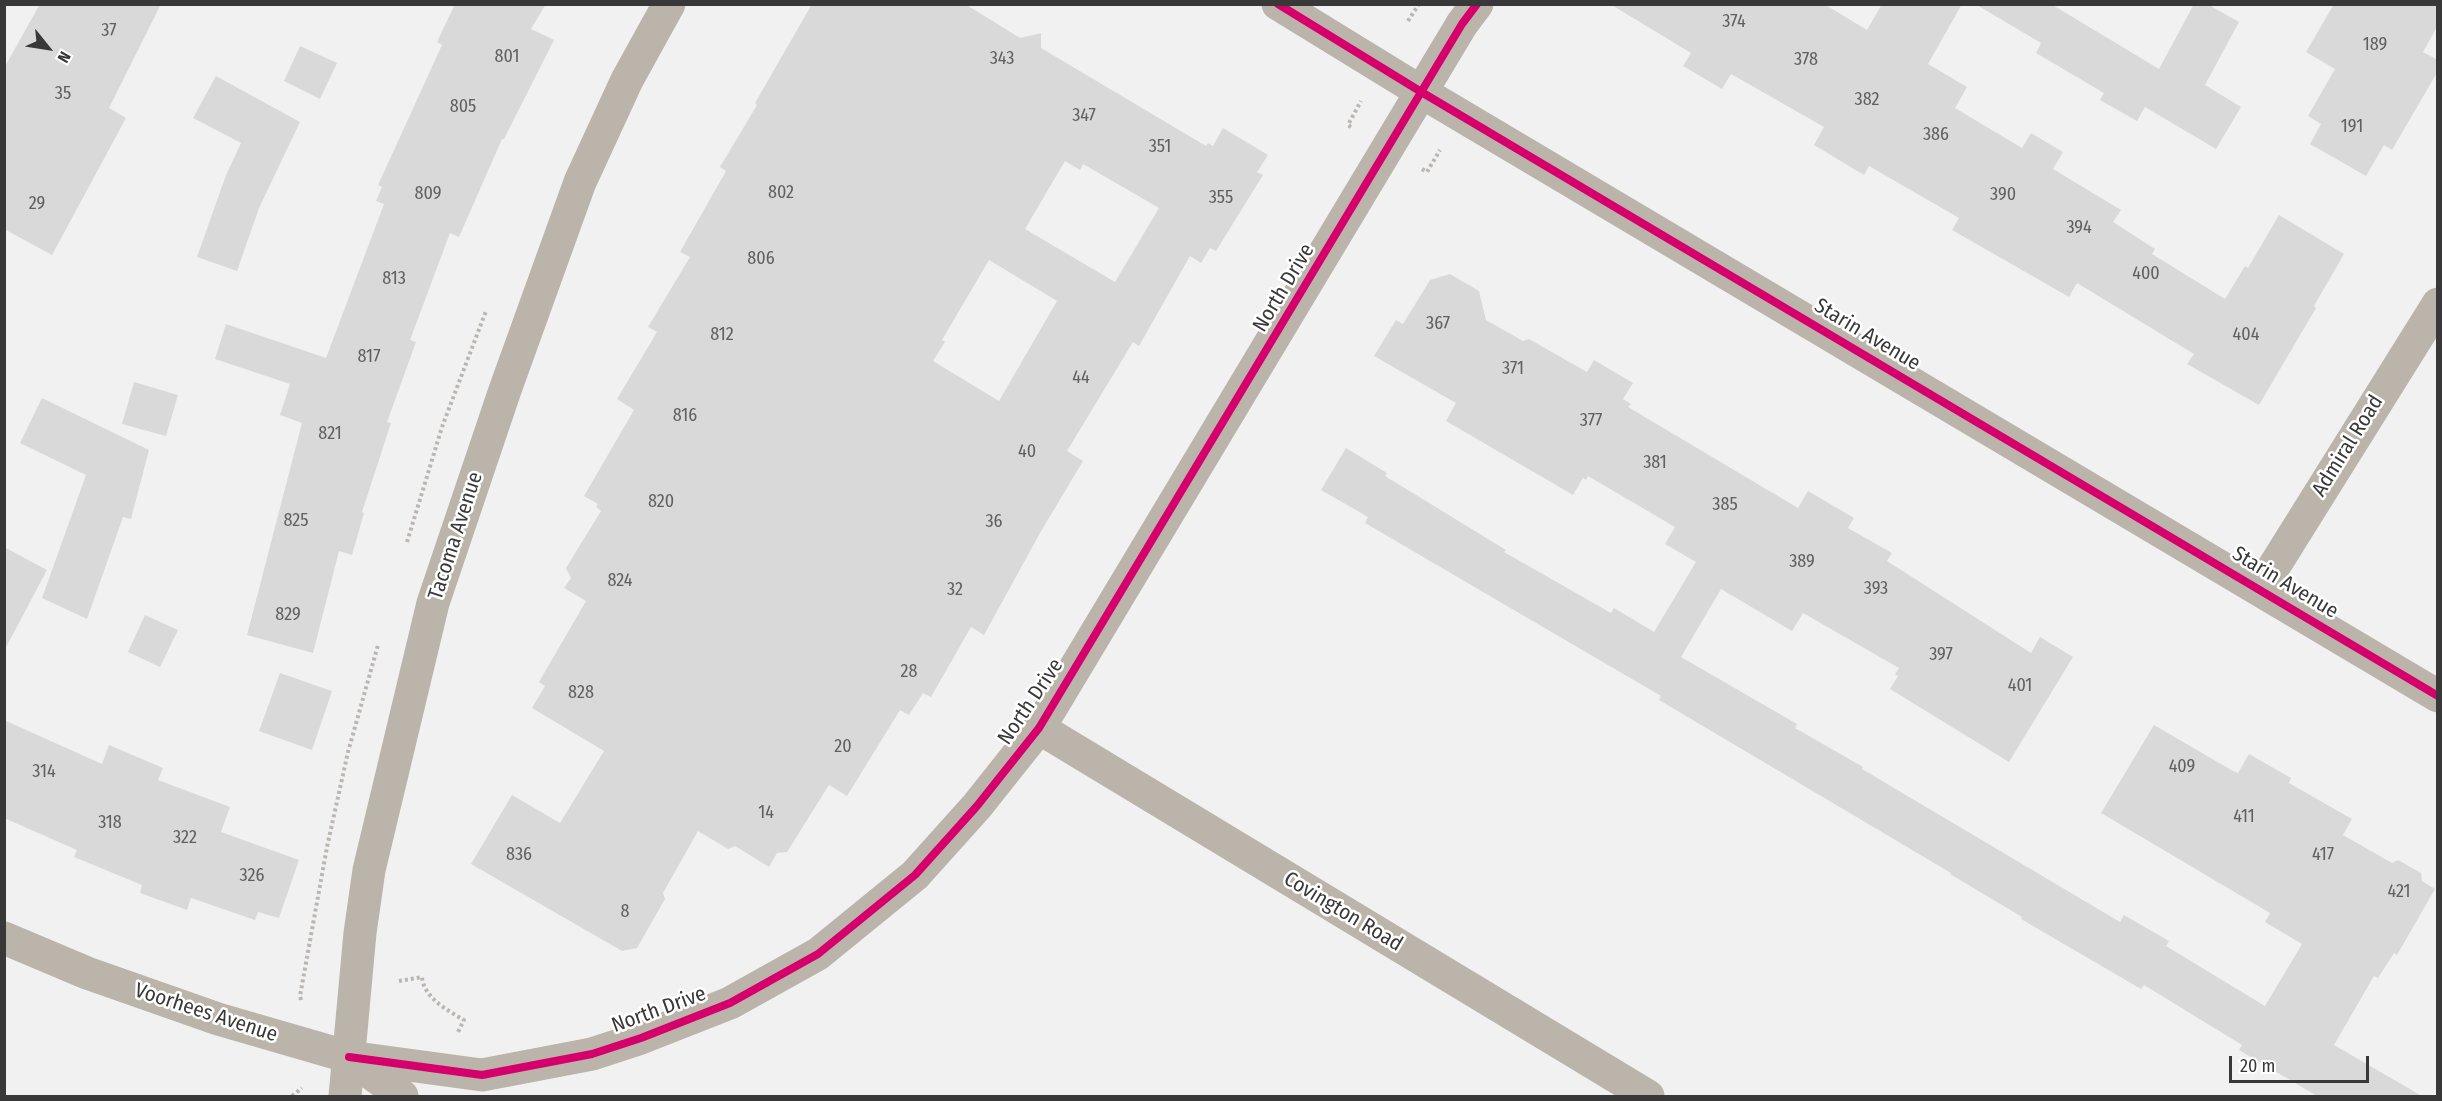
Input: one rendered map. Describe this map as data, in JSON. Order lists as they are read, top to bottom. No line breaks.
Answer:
{"streets":{"street":["North Drive","Starin Avenue","Admiral Road","Tacoma Avenue","Covington Road","Voorhees Avenue"]},"crossings":[["North Drive","Starin Avenue"],["North Drive","Tacoma Avenue"],["North Drive","Covington Road"],["North Drive","Voorhees Avenue"],["Starin Avenue","Admiral Road"],["Tacoma Avenue","Voorhees Avenue"]],"house_numbers":["374","37","189","801","343","378","35","382","805","347","191","386","351","802","809","390","355","29","394","806","400","813","367","812","404","817","371","44","816","377","821","40","381","820","385","825","36","389","824","393","32","829","397","28","401","828","20","409","314","14","411","318","322","836","417","326","421","8"],"scale_bar":"20 m","north":"bottom right"}
